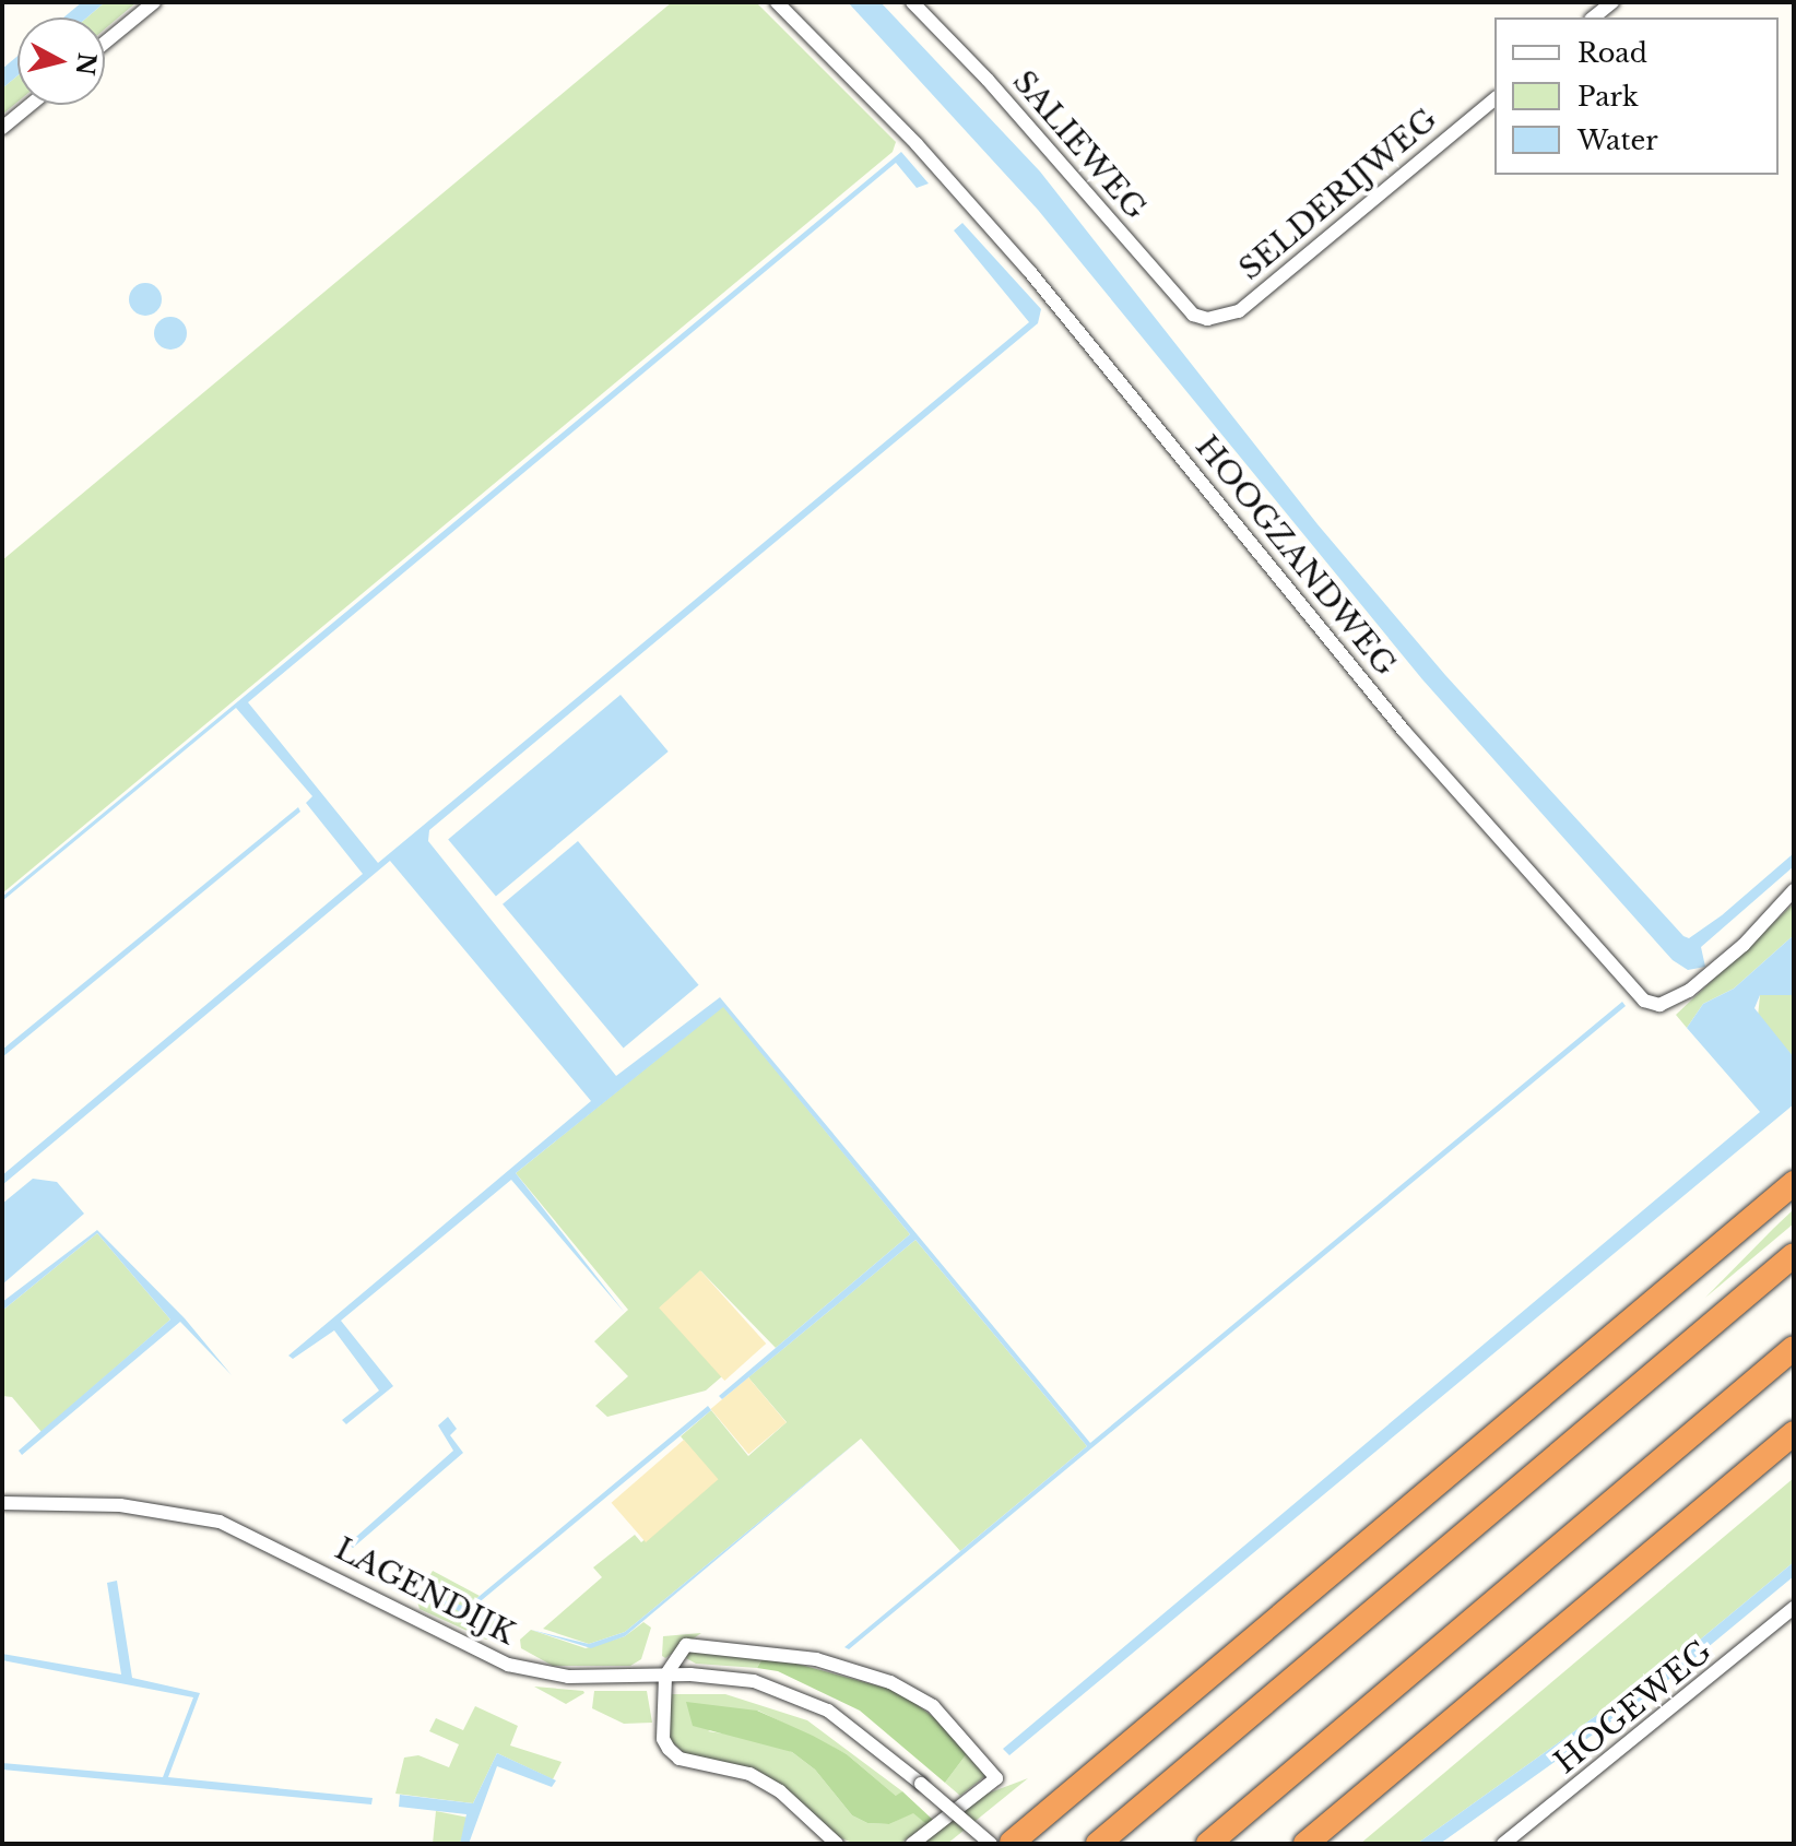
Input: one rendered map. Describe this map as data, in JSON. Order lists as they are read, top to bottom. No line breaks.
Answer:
{"streets":{"street":["SALIEWEG","SELDERIJWEG","HOOGZANDWEG","LAGENDIJK","HOGEWEG"]},"crossings":[["SALIEWEG","SELDERIJWEG"]],"legend":["Road","Park","Water"],"north":"right"}
